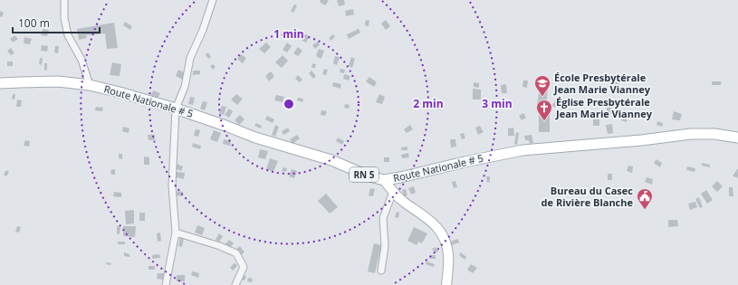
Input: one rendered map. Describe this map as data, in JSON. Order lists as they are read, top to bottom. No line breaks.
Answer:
{"streets":{"main road":["Route Nationale # 5","RN 5"]},"places":{"school or university":["École Presbytérale Jean Marie Vianney"],"church":["Église Presbytérale Jean Marie Vianney"],"public building":["Bureau du Casec de Rivière Blanche"]},"scale_bar":"100 m","rings":["1 min","2 min","3 min"]}
